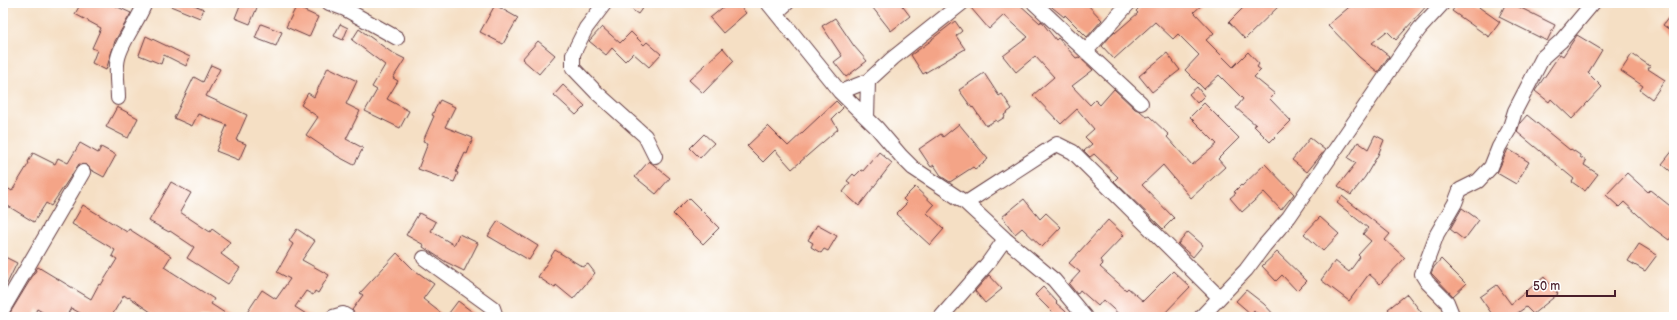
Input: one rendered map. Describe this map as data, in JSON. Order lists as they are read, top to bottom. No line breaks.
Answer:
{"scale_bar":"50 m"}
